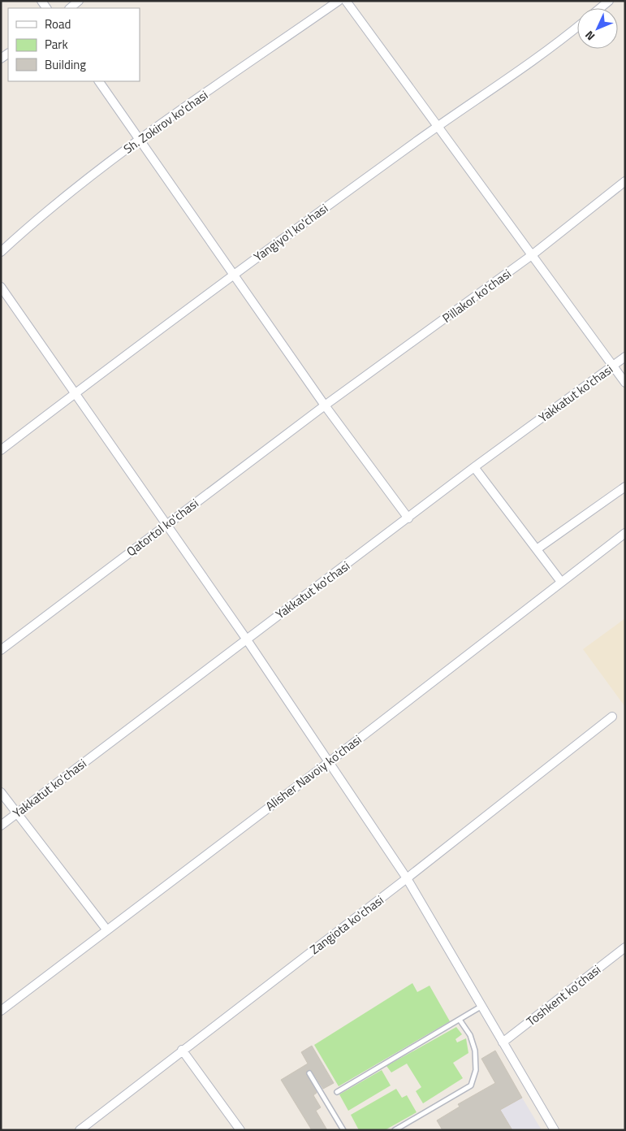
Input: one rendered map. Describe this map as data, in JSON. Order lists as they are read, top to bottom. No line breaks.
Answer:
{"streets":{"street":["Sh. Zokirov ko'chasi","Yangiyo'l ko'chasi","Pillakor ko'chasi","Yakkatut ko'chasi","Qatortol ko'chasi","Alisher Navoiy ko'chasi","Zangiota ko'chasi","Toshkent ko'chasi"]},"crossings":[["Pillakor ko'chasi","Qatortol ko'chasi"]],"legend":["Road","Park","Building"],"north":"bottom left"}
